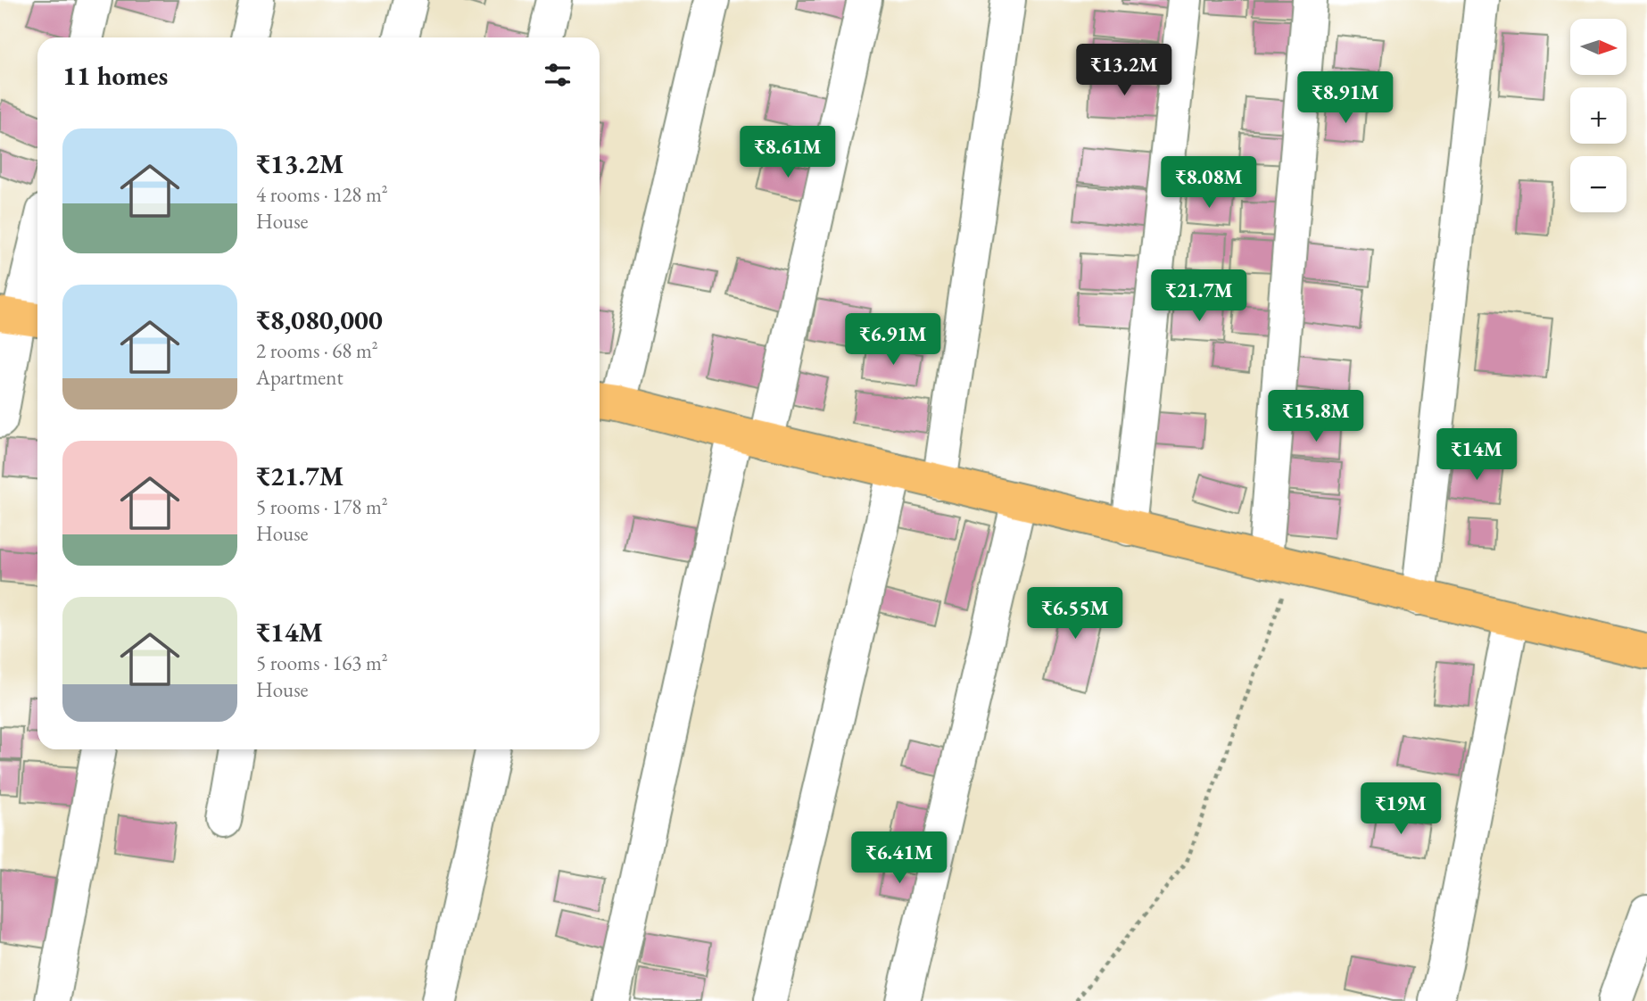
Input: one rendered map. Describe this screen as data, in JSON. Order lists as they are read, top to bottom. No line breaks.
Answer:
{"north":"right","page":{"map_buttons":["+","−"],"heading":"11 homes","price":["₹13.2M","₹8.91M","₹8.61M","₹8.08M","₹21.7M","₹6.91M","₹15.8M","₹14M","₹6.55M","₹19M","₹6.41M"],"list":[{"name":"₹13.2M","note":"4 rooms · 128 m² · House"},{"name":"₹8,080,000","note":"2 rooms · 68 m² · Apartment"},{"name":"₹21.7M","note":"5 rooms · 178 m² · House"},{"name":"₹14M","note":"5 rooms · 163 m² · House"}]}}
